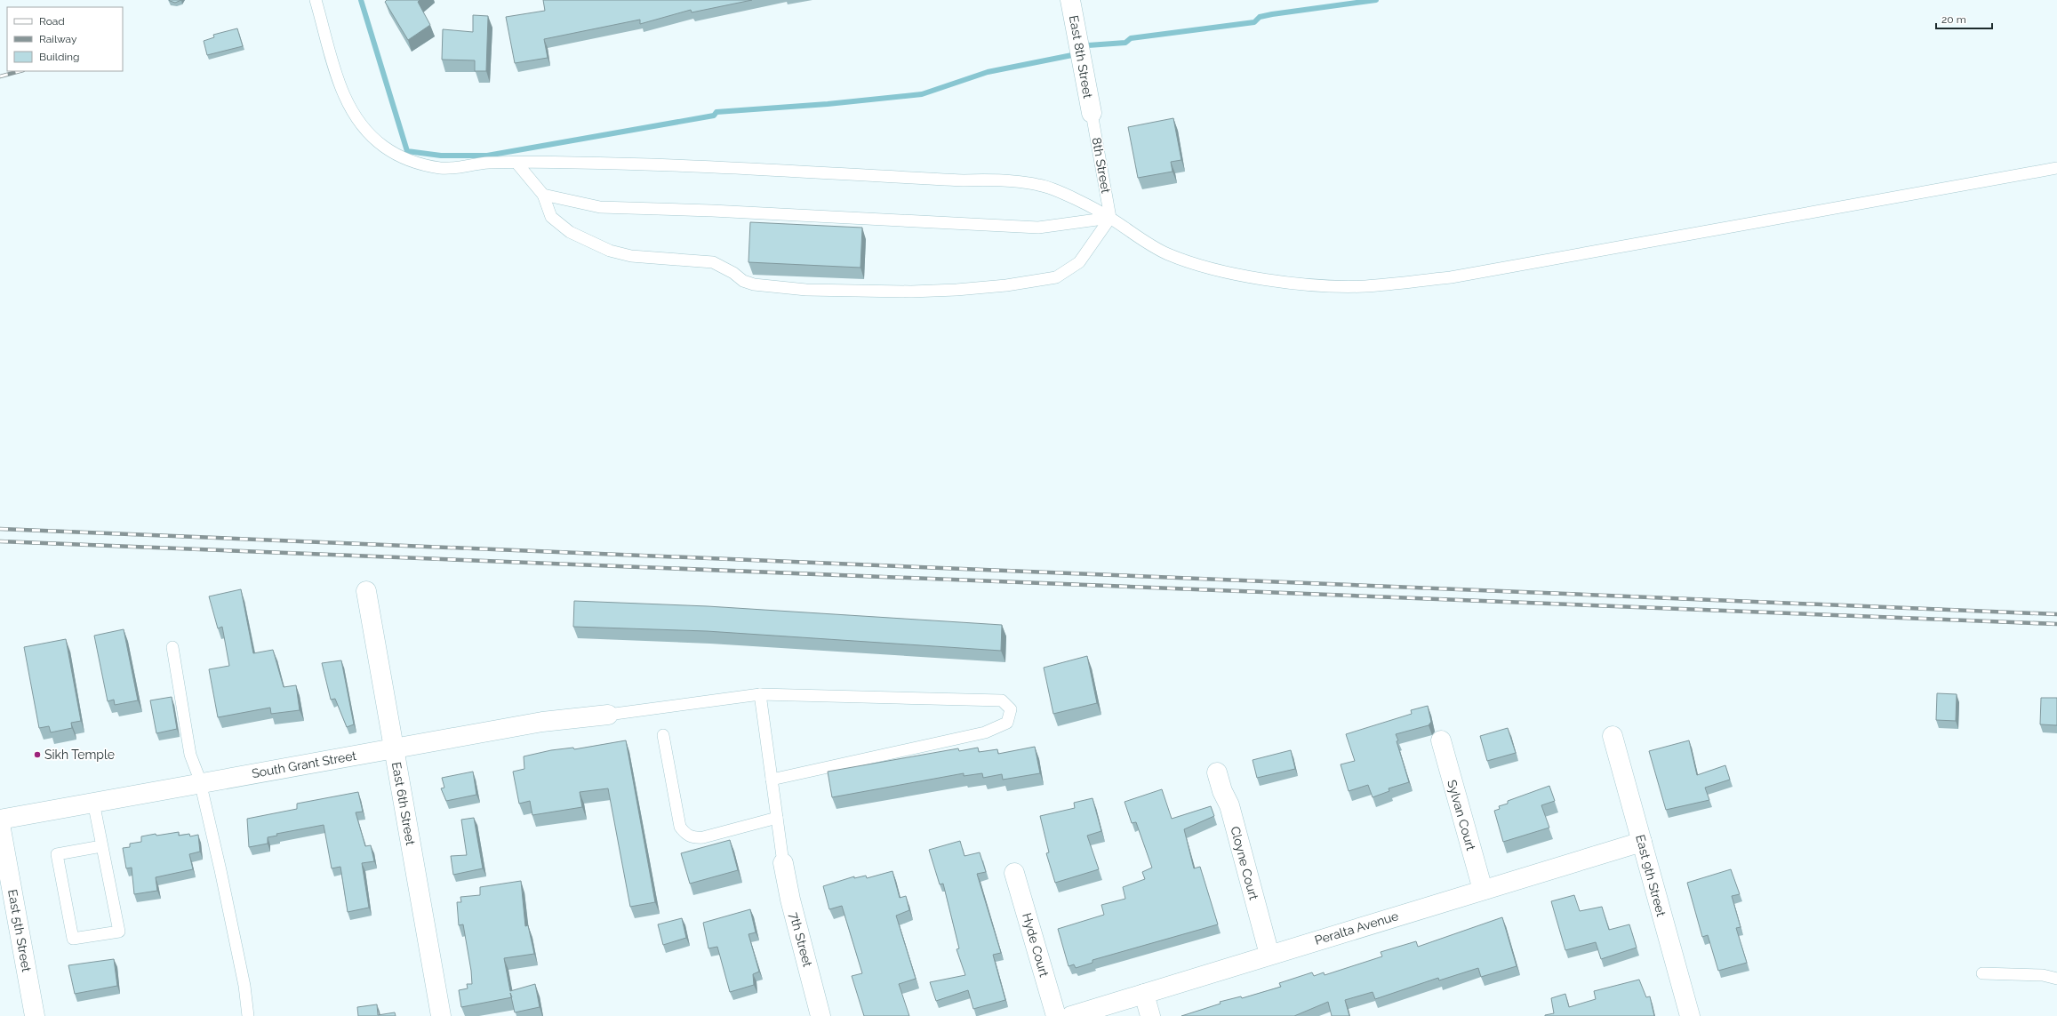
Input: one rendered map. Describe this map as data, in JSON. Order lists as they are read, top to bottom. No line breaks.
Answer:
{"streets":{"street":["East 8th Street","South Grant Street","East 6th Street","Sylvan Court","Cloyne Court","East 9th Street","Peralta Avenue","East 5th Street","7th Street","Hyde Court"],"lane":["8th Street"]},"crossings":[["East 8th Street","8th Street"],["South Grant Street","East 6th Street"],["Sylvan Court","Peralta Avenue"],["Cloyne Court","Peralta Avenue"],["East 9th Street","Peralta Avenue"]],"places":["Sikh Temple"],"legend":["Road","Railway","Building"],"scale_bar":"20 m"}
